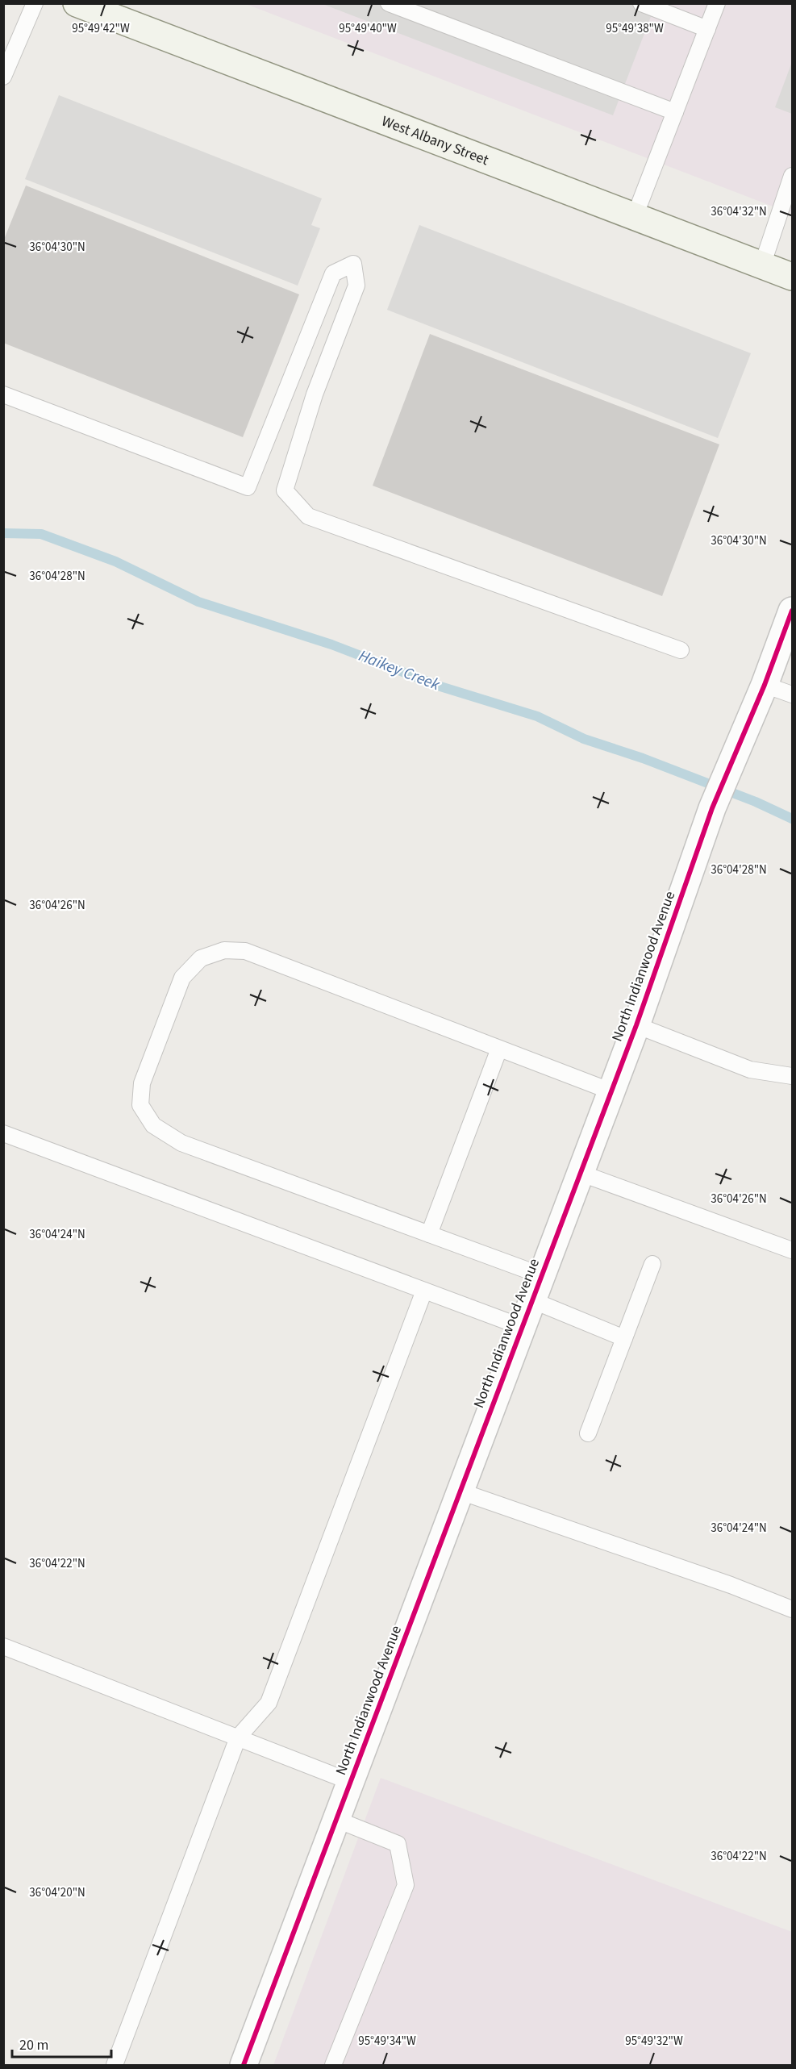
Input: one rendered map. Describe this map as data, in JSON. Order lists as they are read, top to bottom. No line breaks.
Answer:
{"streets":{"main road":["West Albany Street"],"street":["North Indianwood Avenue"]},"water":["Haikey Creek"],"scale_bar":"20 m","coordinates":["95°49'42\"W","95°49'40\"W","95°49'38\"W","36°04'32\"N","36°04'30\"N","36°04'28\"N","36°04'26\"N","36°04'24\"N","36°04'22\"N","36°04'20\"N","95°49'34\"W","95°49'32\"W"]}
